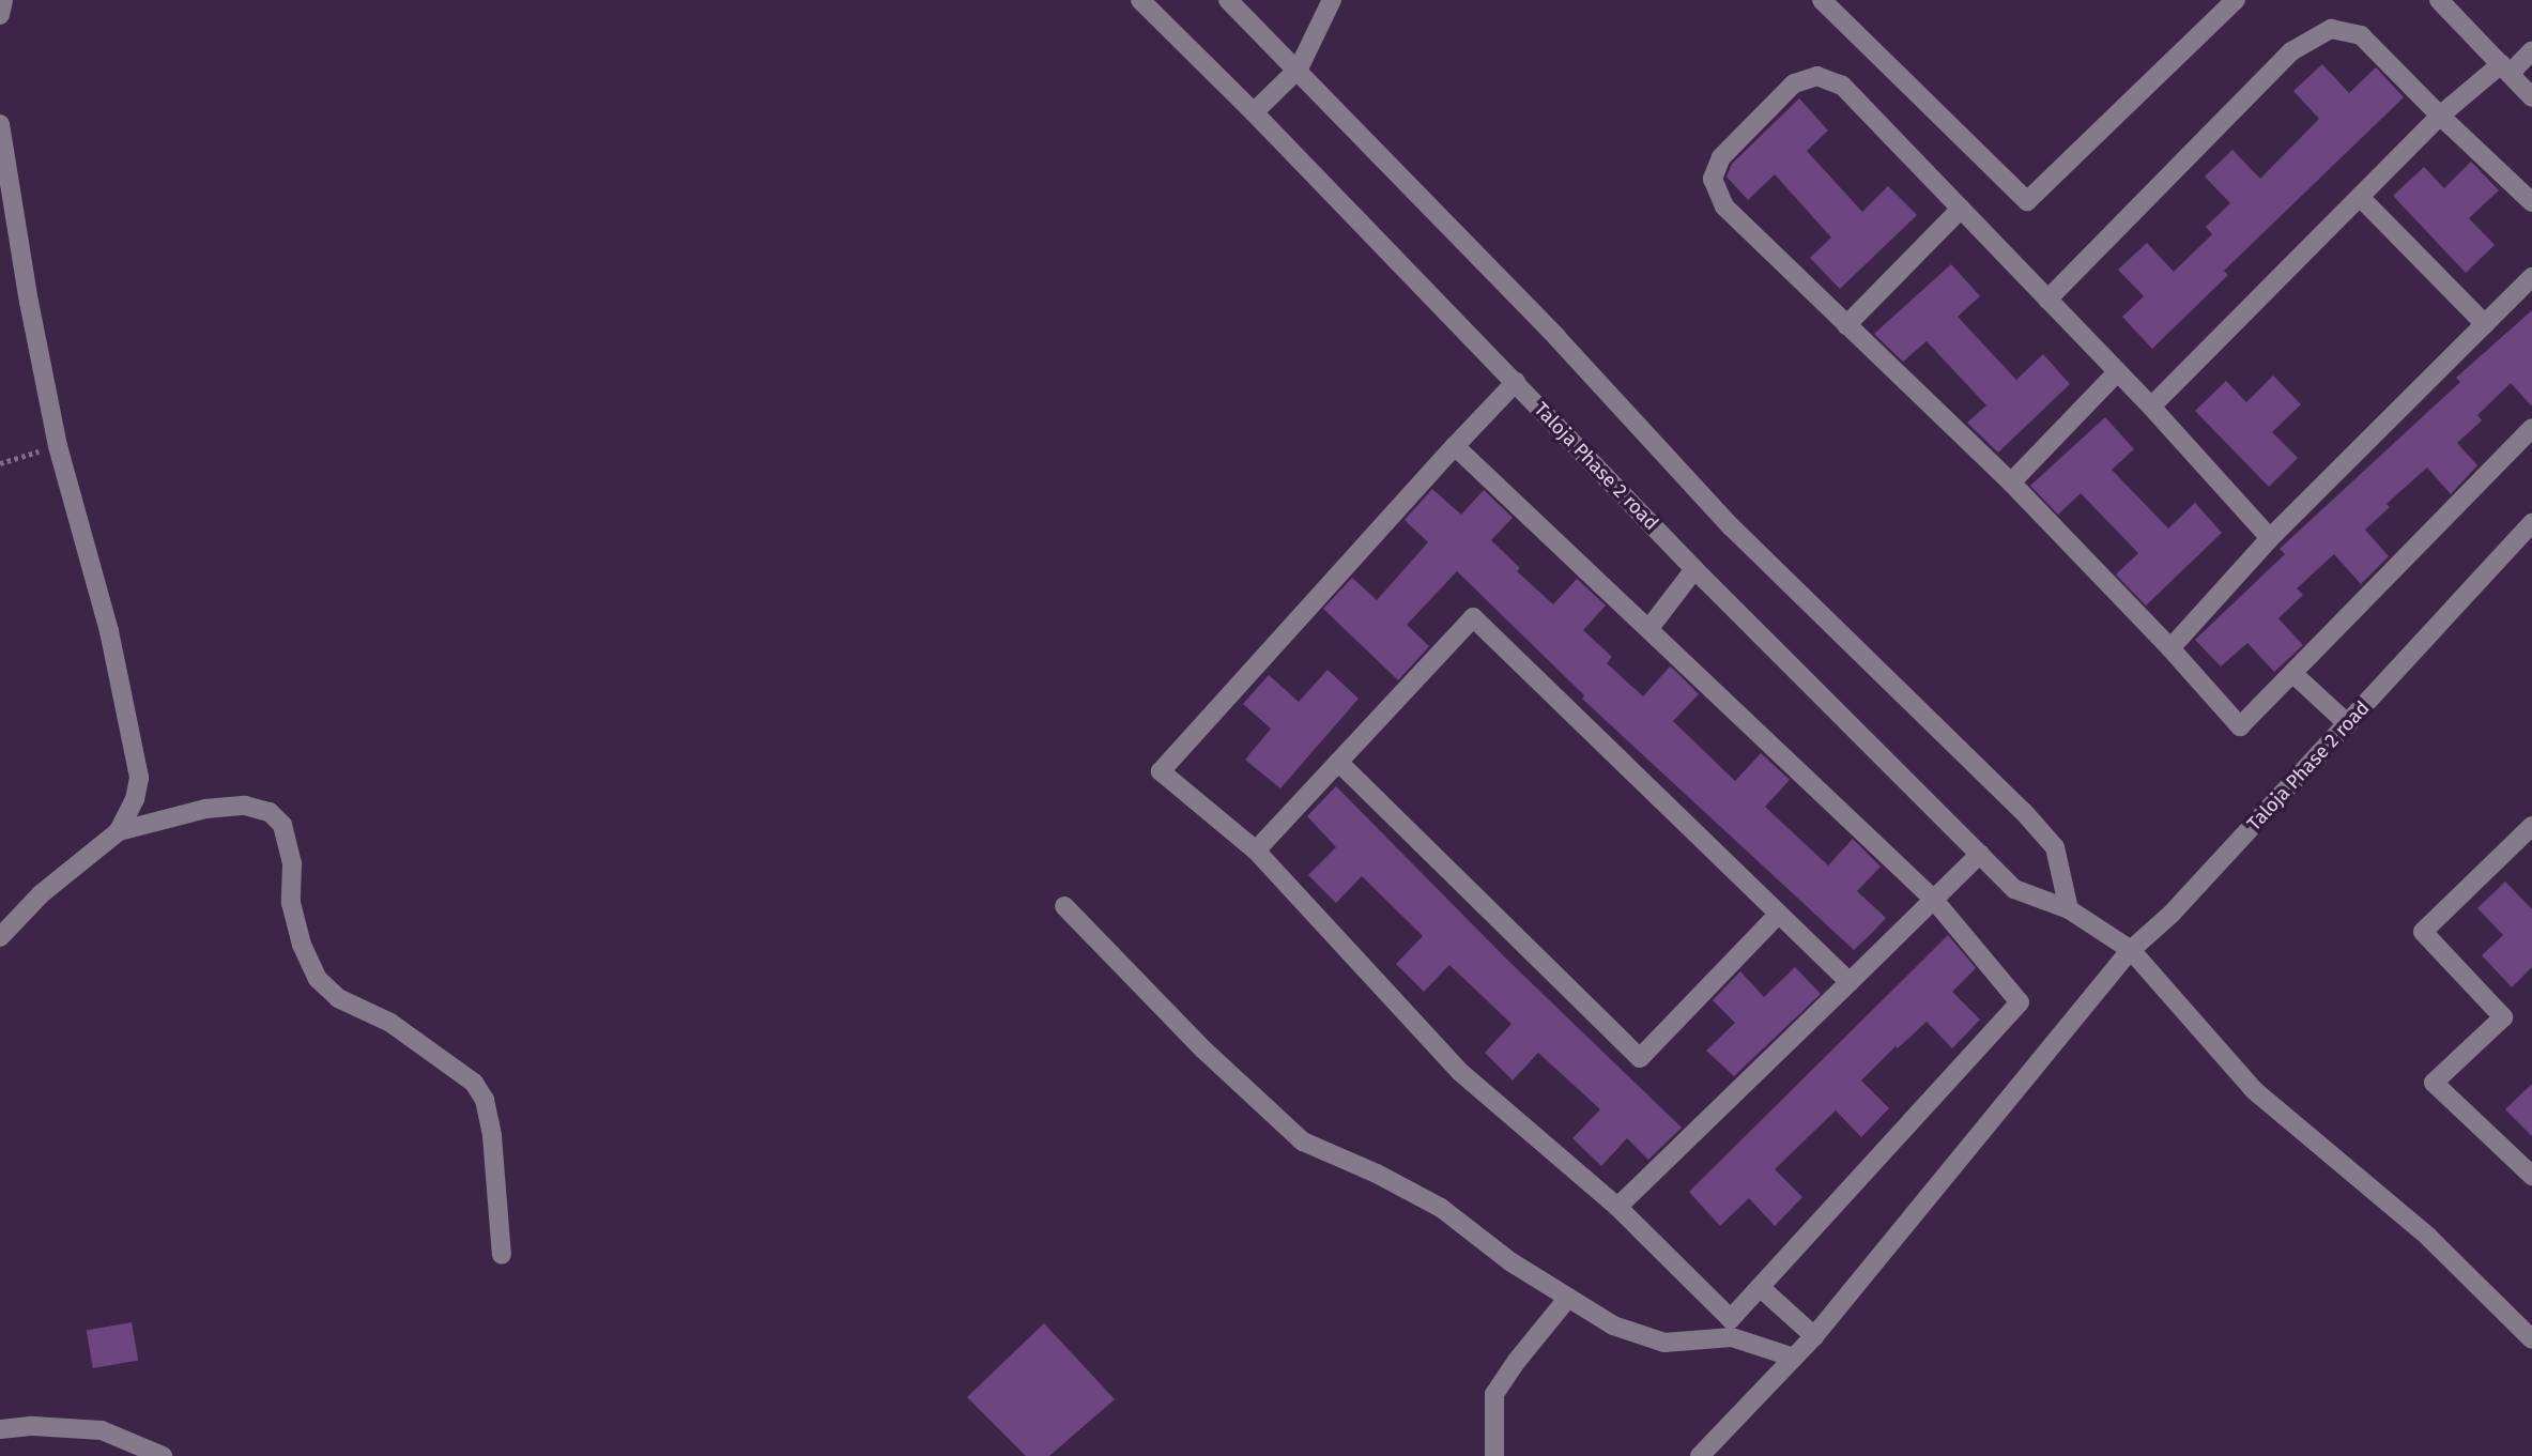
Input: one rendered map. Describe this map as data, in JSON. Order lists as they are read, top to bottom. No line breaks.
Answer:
{"streets":{"street":["Taloja Phase 2 road"]}}
